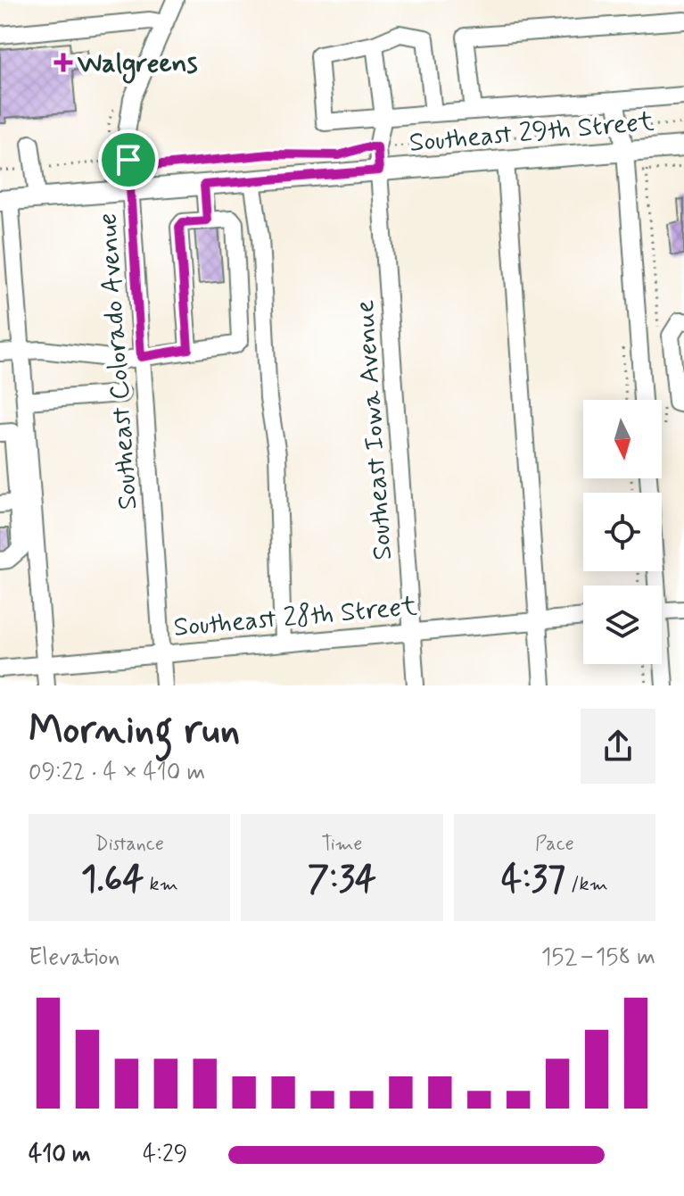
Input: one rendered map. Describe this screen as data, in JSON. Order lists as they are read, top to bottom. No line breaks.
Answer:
{"streets":{"main road":["Southeast 29th Street"],"street":["Southeast Colorado Avenue","Southeast Iowa Avenue","Southeast 28th Street"]},"crossings":[["Southeast 29th Street","Southeast Colorado Avenue"],["Southeast 29th Street","Southeast Iowa Avenue"],["Southeast Colorado Avenue","Southeast 28th Street"],["Southeast Iowa Avenue","Southeast 28th Street"]],"places":{"health":["Walgreens"]},"north":"bottom","page":{"heading":["Morning run","09:22 · 4 × 410 m"],"stats":[["Distance","1.64 km"],["Time","7:34"],["Pace","4:37 /km"]],"chart":["Elevation","152–158 m"],"list":[{"name":"410 m","note":"4:29"}]}}
